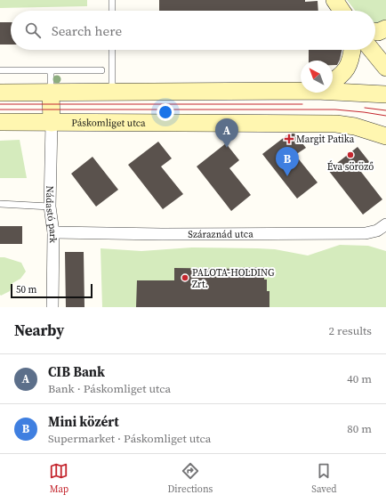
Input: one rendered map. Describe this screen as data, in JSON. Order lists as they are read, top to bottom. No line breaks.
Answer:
{"streets":{"street":["Páskomliget utca","Nádastó park","Száraznád utca"]},"crossings":[["Páskomliget utca","Nádastó park"],["Nádastó park","Száraznád utca"]],"places":{"health":["Margit Patika"],"other":["Éva söröző","PALOTA-HOLDING Zrt."]},"scale_bar":"50 m","north":"top left","page":{"search":"Search here","pins":["A","B"],"scale":"50 m","heading":["Nearby","2 results"],"list":[{"mark":"A","name":"CIB Bank","note":"Bank · Páskomliget utca","value":"40 m"},{"mark":"B","name":"Mini közért","note":"Supermarket · Páskomliget utca","value":"80 m"}],"nav":["Map","Directions","Saved"]}}
